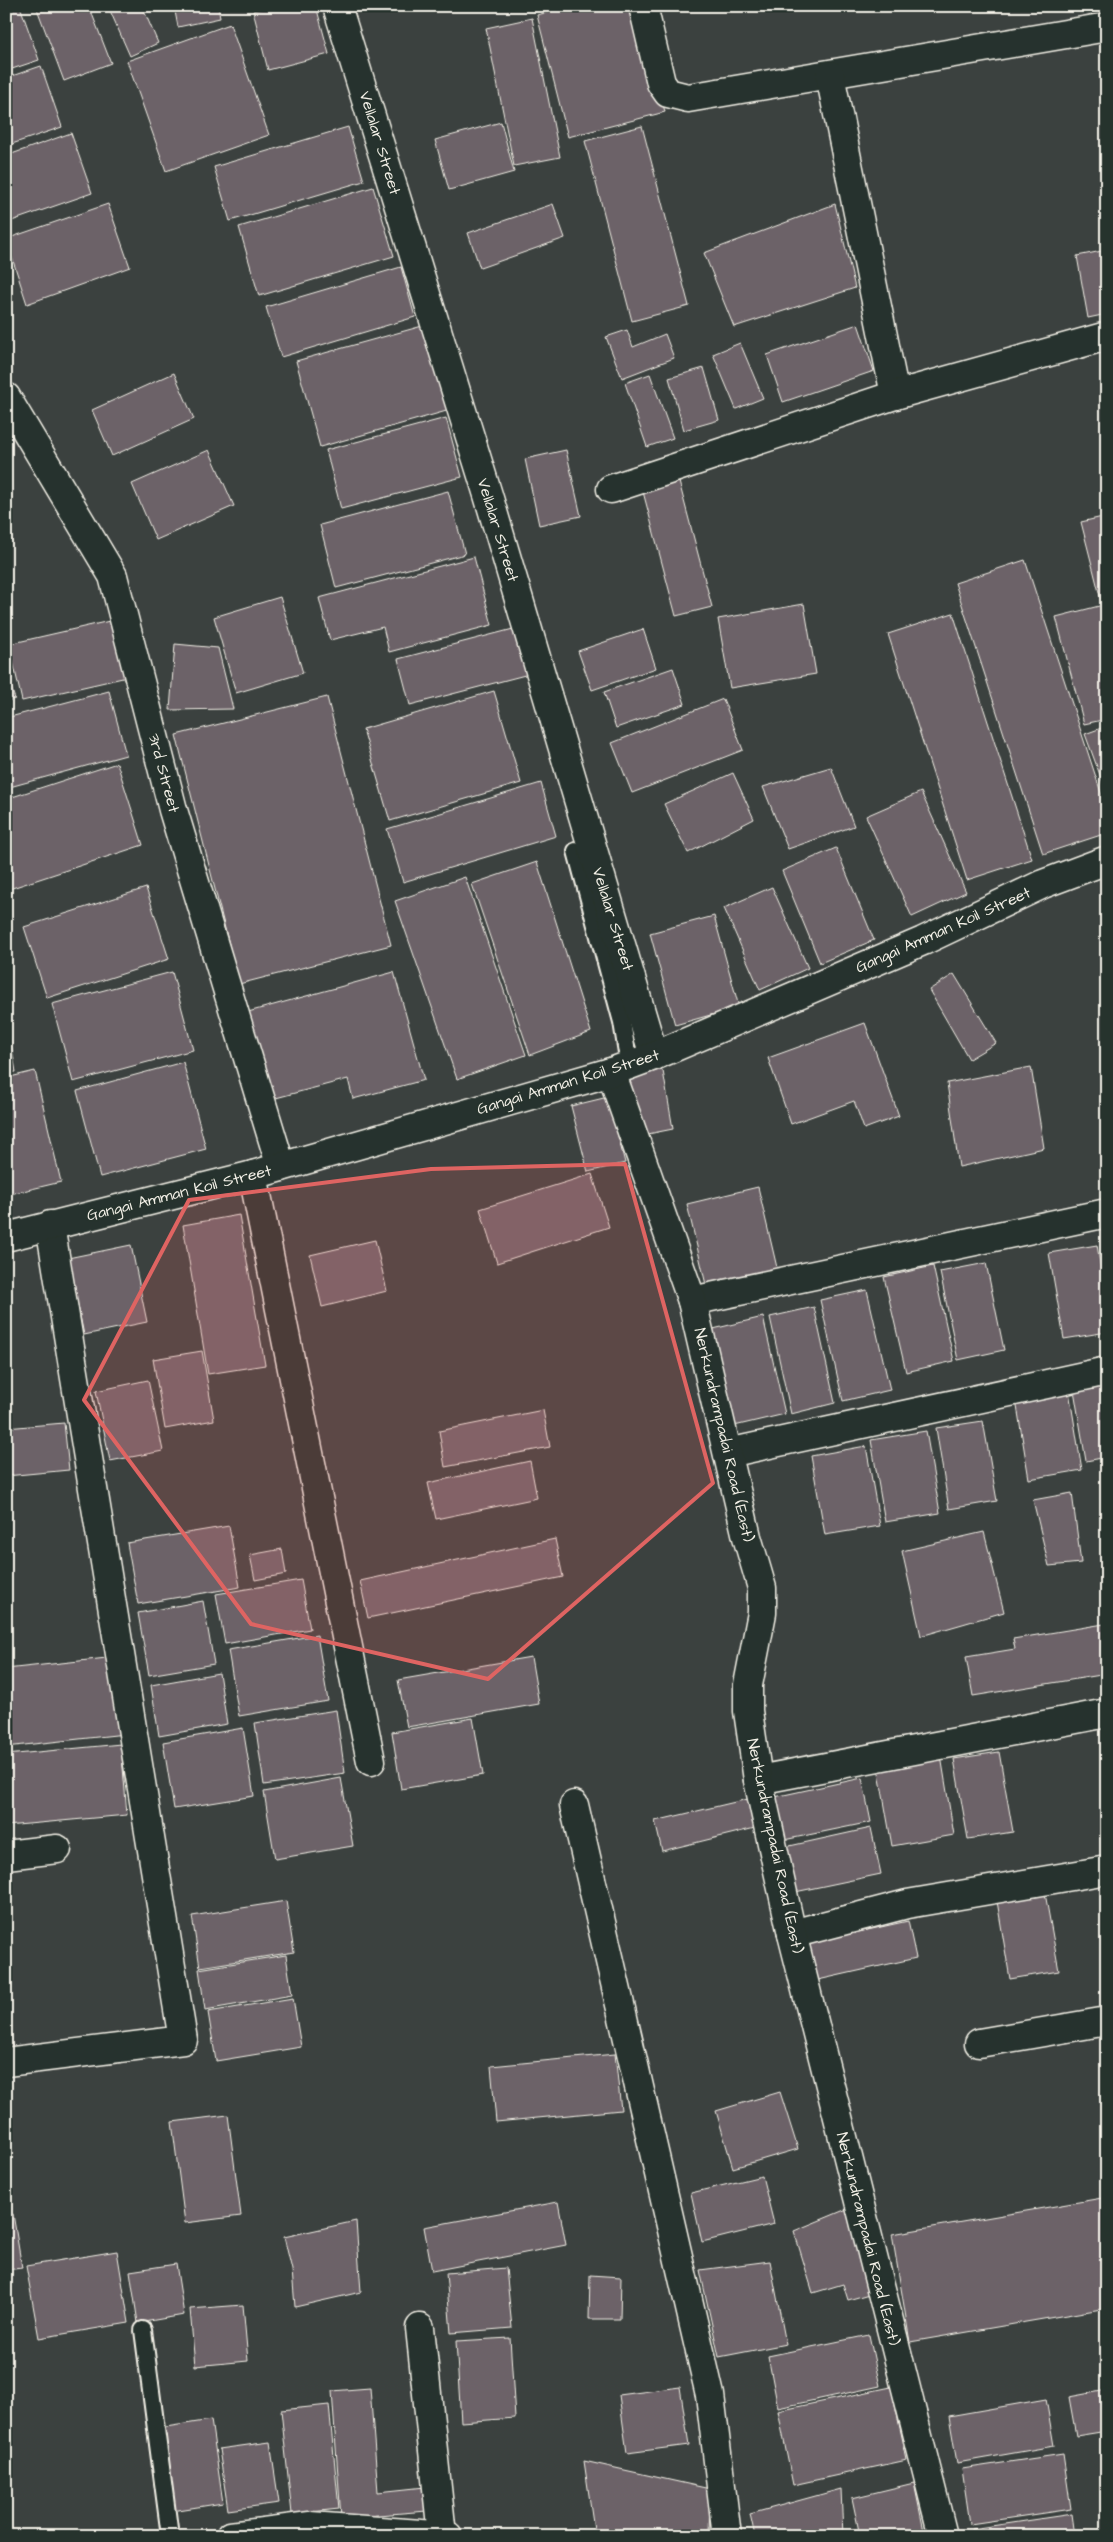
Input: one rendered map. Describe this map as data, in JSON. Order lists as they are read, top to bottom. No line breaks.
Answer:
{"streets":{"street":["Vellalar Street","3rd Street","Gangai Amman Koil Street","Nerkundrampadai Road (East)"]},"crossings":[["Vellalar Street","Gangai Amman Koil Street"],["3rd Street","Gangai Amman Koil Street"],["Gangai Amman Koil Street","Nerkundrampadai Road (East)"]]}
